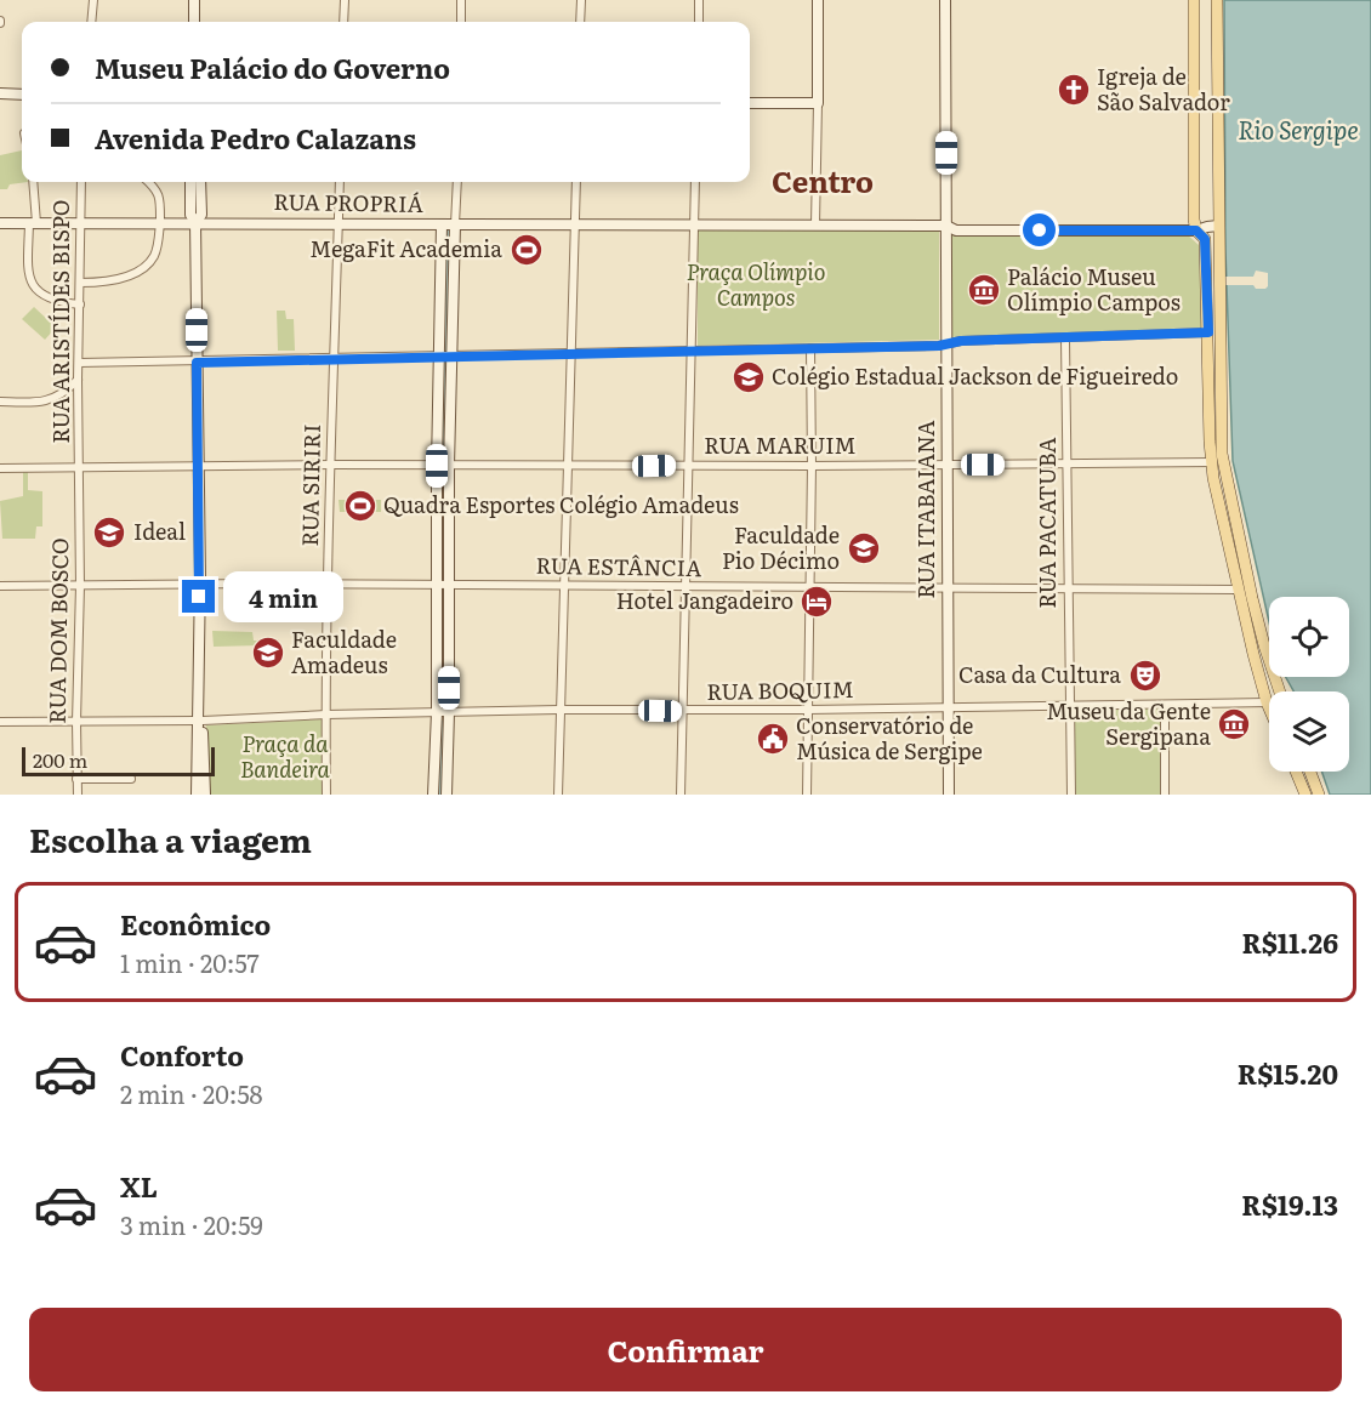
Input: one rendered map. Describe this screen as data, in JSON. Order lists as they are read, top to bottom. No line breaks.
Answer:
{"streets":{"street":["RUA PROPRIÁ","RUA ARISTÍDES BISPO","RUA MARUIM","RUA SIRIRI","RUA ITABAIANA","RUA PACATUBA","RUA ESTÂNCIA","RUA DOM BOSCO","RUA BOQUIM"]},"crossings":[["RUA PROPRIÁ","RUA ARISTÍDES BISPO"],["RUA PROPRIÁ","RUA SIRIRI"],["RUA ARISTÍDES BISPO","RUA MARUIM"],["RUA ARISTÍDES BISPO","RUA DOM BOSCO"],["RUA MARUIM","RUA SIRIRI"],["RUA MARUIM","RUA ITABAIANA"],["RUA MARUIM","RUA PACATUBA"],["RUA MARUIM","RUA DOM BOSCO"],["RUA SIRIRI","RUA ESTÂNCIA"],["RUA SIRIRI","RUA BOQUIM"],["RUA ITABAIANA","RUA ESTÂNCIA"],["RUA ITABAIANA","RUA BOQUIM"],["RUA PACATUBA","RUA ESTÂNCIA"],["RUA PACATUBA","RUA BOQUIM"],["RUA ESTÂNCIA","RUA DOM BOSCO"],["RUA DOM BOSCO","RUA BOQUIM"]],"districts":["Centro"],"water":["Rio Sergipe"],"parks":["Praça Olímpio Campos","Praça da Bandeira"],"places":{"church":["Igreja de São Salvador"],"sports":["MegaFit Academia","Quadra Esportes Colégio Amadeus"],"museum":["Palácio Museu Olímpio Campos","Museu da Gente Sergipana"],"school or university":["Colégio Estadual Jackson de Figueiredo","Ideal","Faculdade Pio Décimo","Faculdade Amadeus"],"hotel":["Hotel Jangadeiro"],"theatre":["Casa da Cultura"],"public building":["Conservatório de Música de Sergipe"]},"scale_bar":"200 m","page":{"banner":["Museu Palácio do Governo","Avenida Pedro Calazans"],"bubble":"4 min","scale":"200 m","heading":"Escolha a viagem","list":[{"name":"Econômico","note":"1 min · 20:57","value":"R$11.26"},{"name":"Conforto","note":"2 min · 20:58","value":"R$15.20"},{"name":"XL","note":"3 min · 20:59","value":"R$19.13"}],"buttons":"Confirmar"}}
